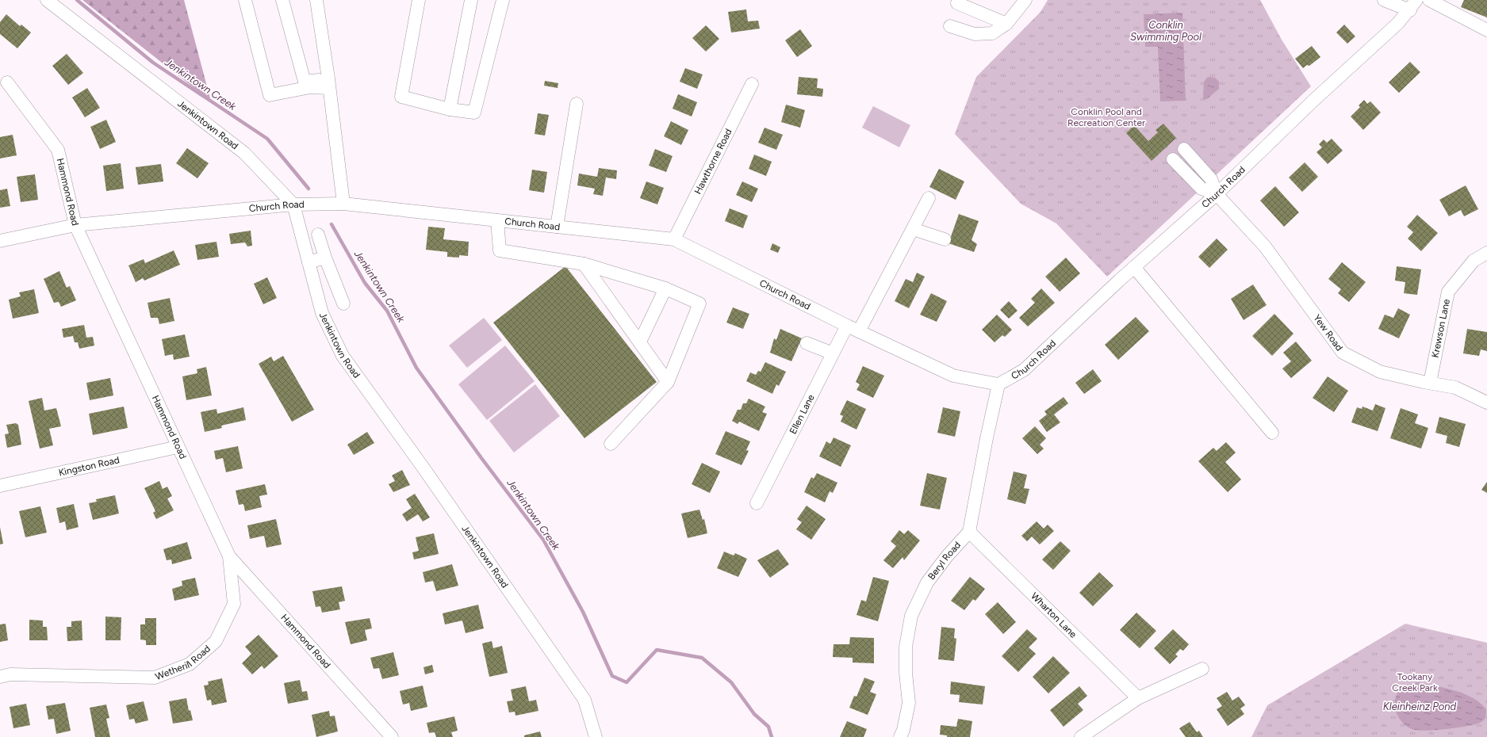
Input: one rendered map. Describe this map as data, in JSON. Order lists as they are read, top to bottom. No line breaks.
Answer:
{"streets":{"street":["Jenkintown Road","Hawthorne Road","Church Road","Hammond Road","Krewson Lane","Yew Road","Ellen Lane","Kingston Road","Beryl Road","Wharton Lane","Wetherill Road"]},"crossings":[["Jenkintown Road","Church Road"],["Hawthorne Road","Church Road"],["Church Road","Hammond Road"],["Church Road","Yew Road"],["Church Road","Ellen Lane"],["Hammond Road","Kingston Road"],["Hammond Road","Wetherill Road"],["Krewson Lane","Yew Road"],["Beryl Road","Wharton Lane"]],"water":["Conklin Swimming Pool","Jenkintown Creek","Kleinheinz Pond"],"parks":["Conklin Pool and Recreation Center","Tookany Creek Park"]}
